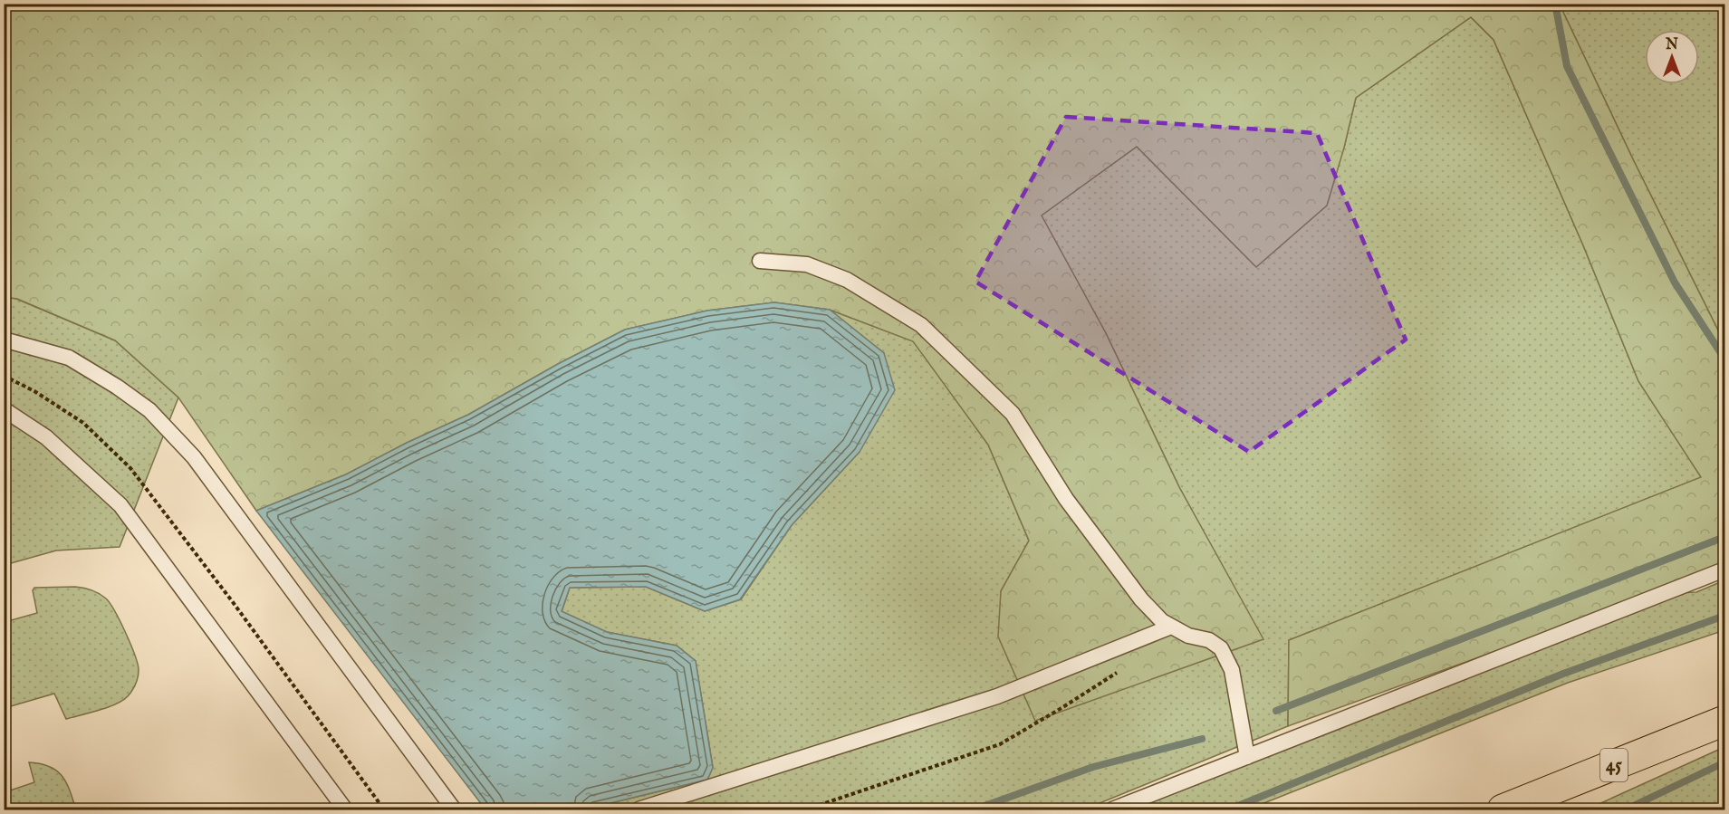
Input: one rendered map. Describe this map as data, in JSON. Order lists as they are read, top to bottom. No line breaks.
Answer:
{"streets":{"main road":["45"]},"north":"top"}
